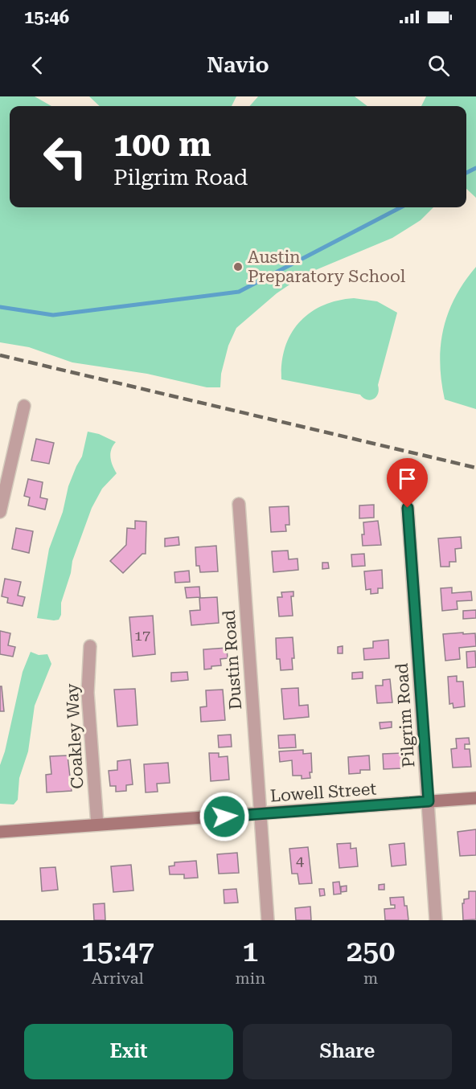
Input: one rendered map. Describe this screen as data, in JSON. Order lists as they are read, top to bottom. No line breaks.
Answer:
{"streets":{"main road":["Lowell Street"],"street":["Dustin Road","Pilgrim Road","Coakley Way"]},"crossings":[["Dustin Road","Lowell Street"],["Pilgrim Road","Lowell Street"],["Coakley Way","Lowell Street"]],"places":["Austin Preparatory School"],"house_numbers":["17","4"],"page":{"status":"15:46","header":"Navio","turn":["100 m","Pilgrim Road"],"eta":["15:47","Arrival","1","min","250","m"],"buttons":["Exit","Share"]}}
